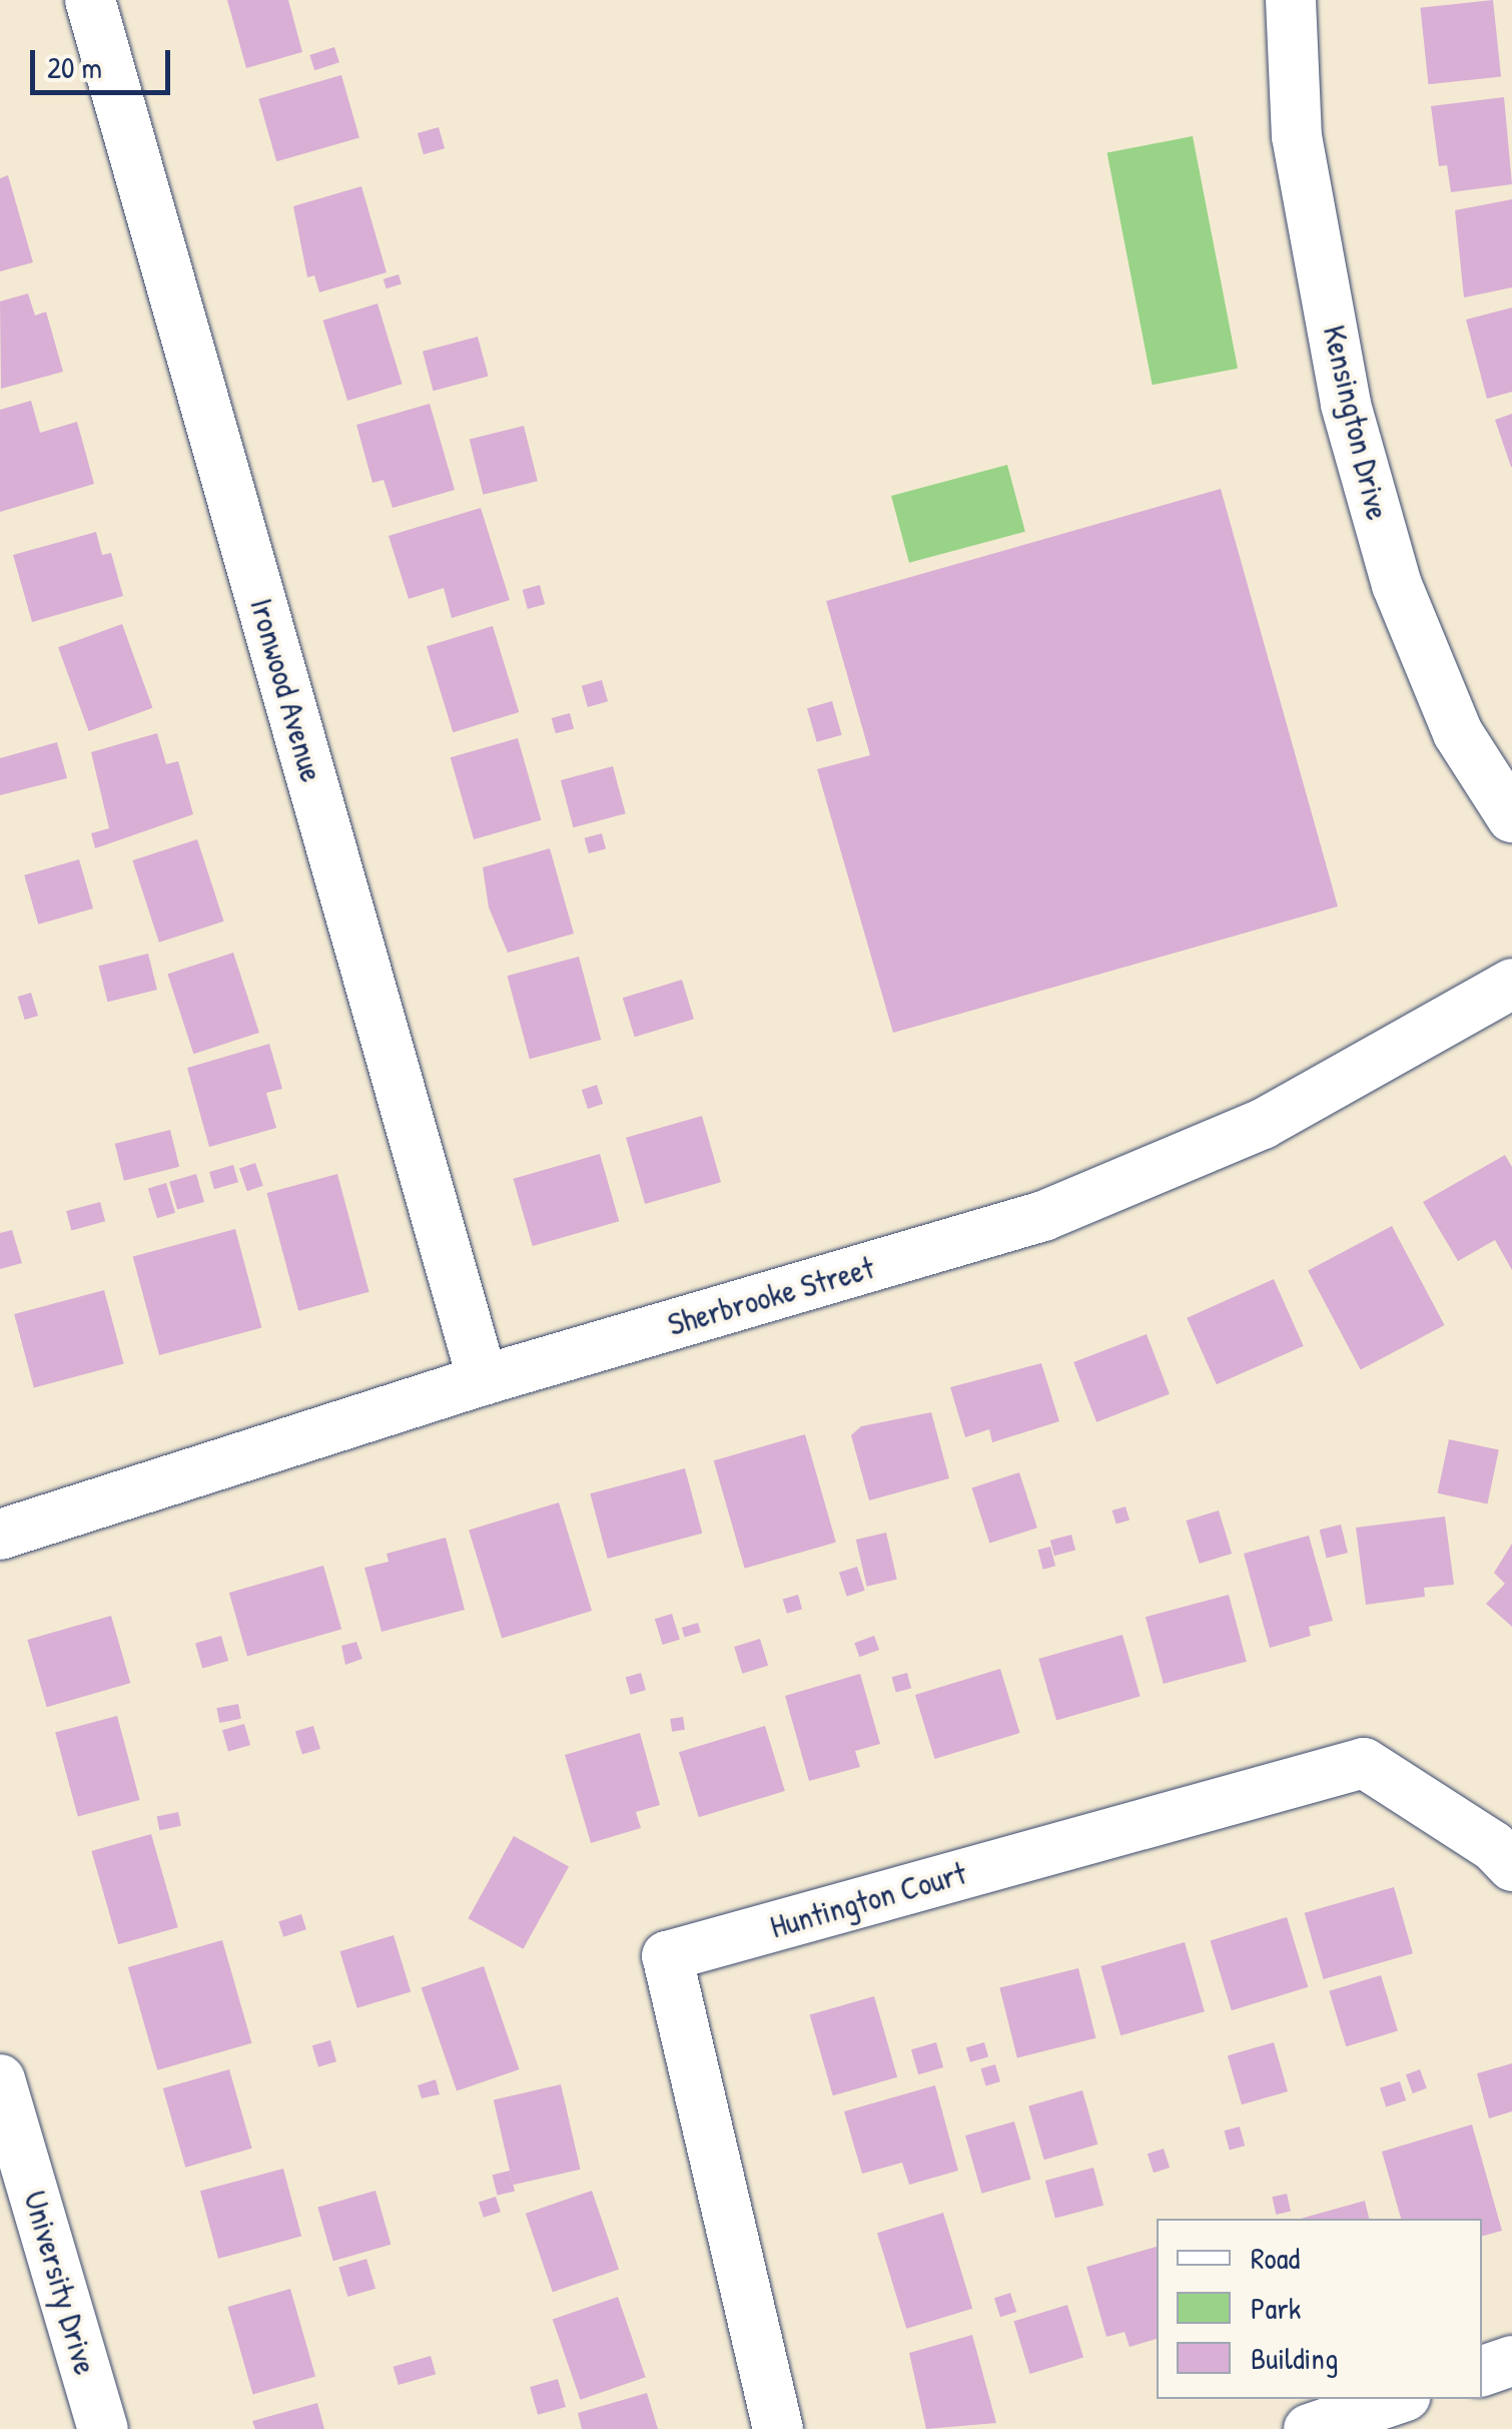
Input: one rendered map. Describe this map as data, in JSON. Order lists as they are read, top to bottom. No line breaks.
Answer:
{"streets":{"street":["Kensington Drive","Ironwood Avenue","Sherbrooke Street","Huntington Court","University Drive"]},"crossings":[["Ironwood Avenue","Sherbrooke Street"]],"legend":["Road","Park","Building"],"scale_bar":"20 m"}
